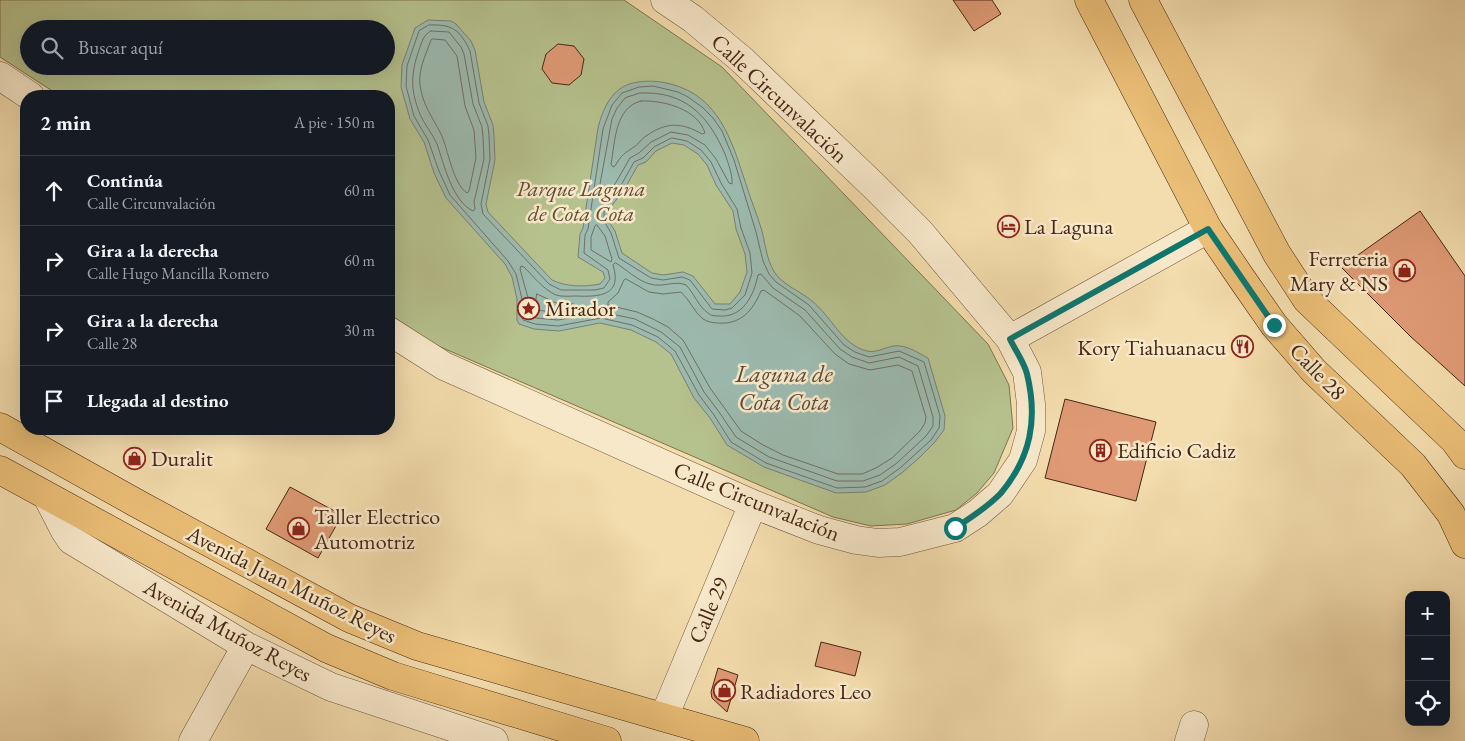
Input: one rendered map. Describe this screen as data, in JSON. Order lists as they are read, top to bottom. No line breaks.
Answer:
{"streets":{"main road":["Calle 28","Avenida Juan Muñoz Reyes"],"street":["Calle Circunvalación","Calle 29","Avenida Muñoz Reyes"]},"crossings":[["Calle Circunvalación","Calle 29"],["Avenida Juan Muñoz Reyes","Calle 29"],["Avenida Juan Muñoz Reyes","Avenida Muñoz Reyes"]],"water":["Laguna de Cota Cota"],"parks":["Parque Laguna de Cota Cota"],"places":{"hotel":["La Laguna"],"shop":["Ferreteria Mary & NS","Duralit","Taller Electrico Automotriz","Radiadores Leo"],"place":["Mirador"],"restaurant":["Kory Tiahuanacu"],"building":["Edificio Cadiz"]},"page":{"search":"Buscar aquí","heading":["2 min","A pie · 150 m"],"list":[["Continúa","Calle Circunvalación","60 m"],["Gira a la derecha","Calle Hugo Mancilla Romero","60 m"],["Gira a la derecha","Calle 28","30 m"],"Llegada al destino"],"map_buttons":["+","−"]}}
